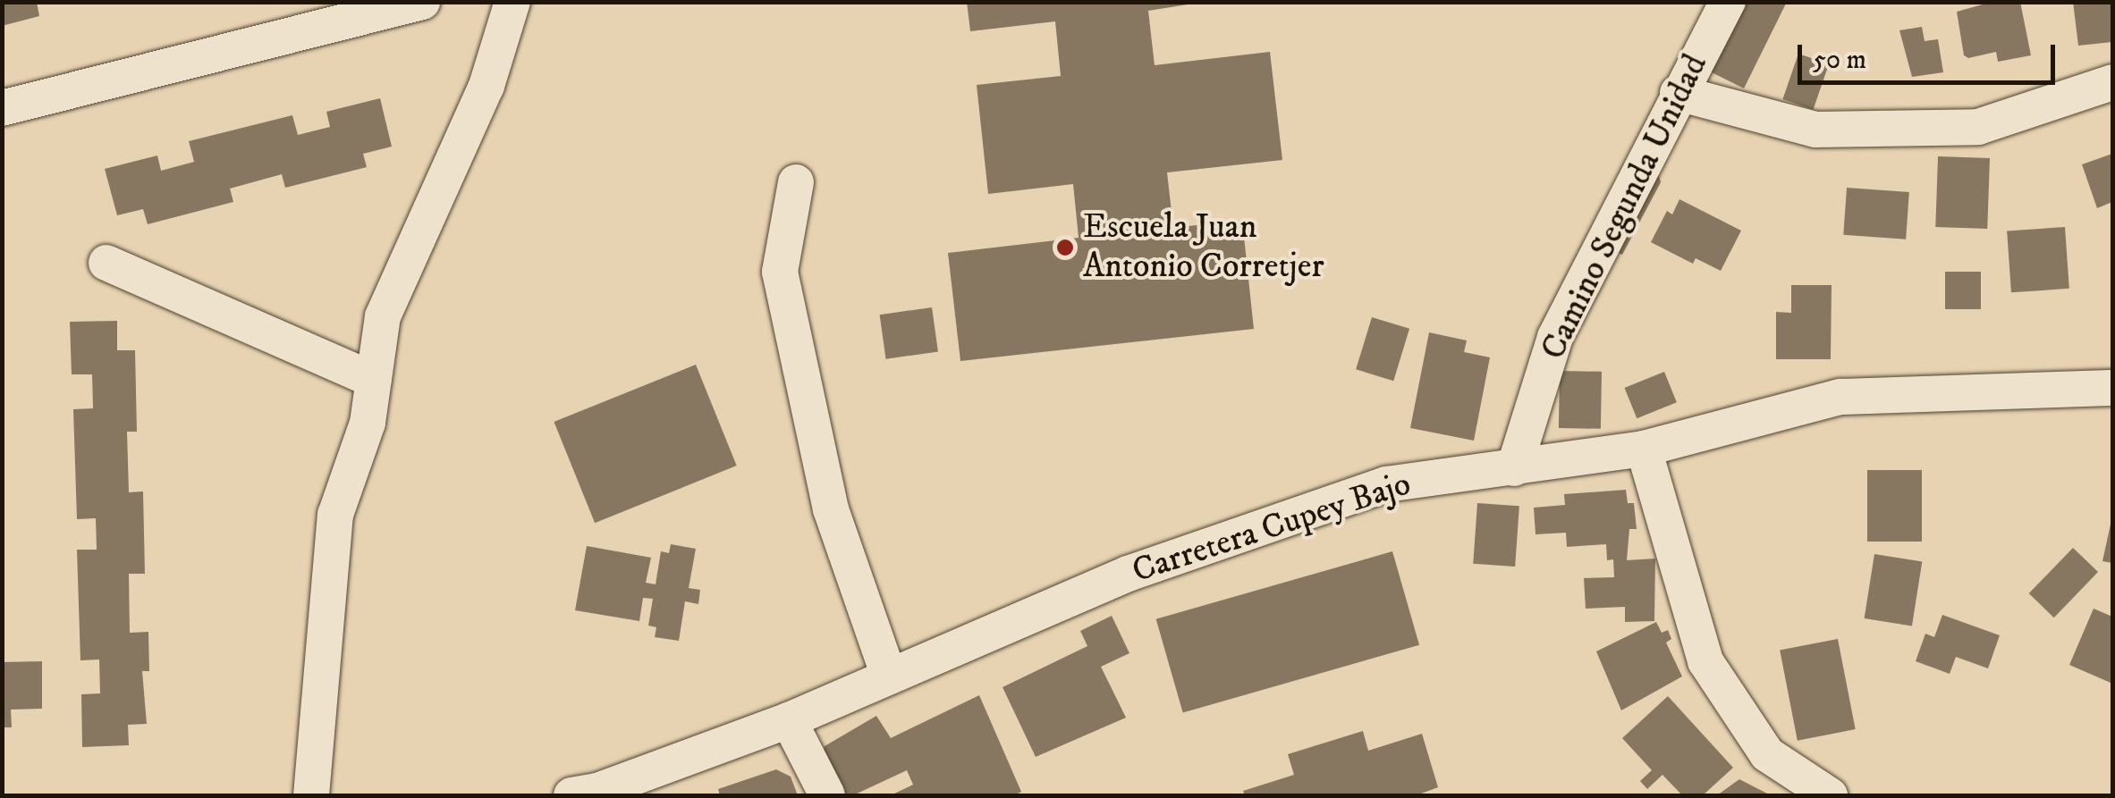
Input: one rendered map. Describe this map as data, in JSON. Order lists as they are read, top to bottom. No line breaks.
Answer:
{"streets":{"street":["Camino Segunda Unidad","Carretera Cupey Bajo"]},"crossings":[["Camino Segunda Unidad","Carretera Cupey Bajo"]],"places":["Escuela Juan Antonio Corretjer"],"scale_bar":"50 m"}
